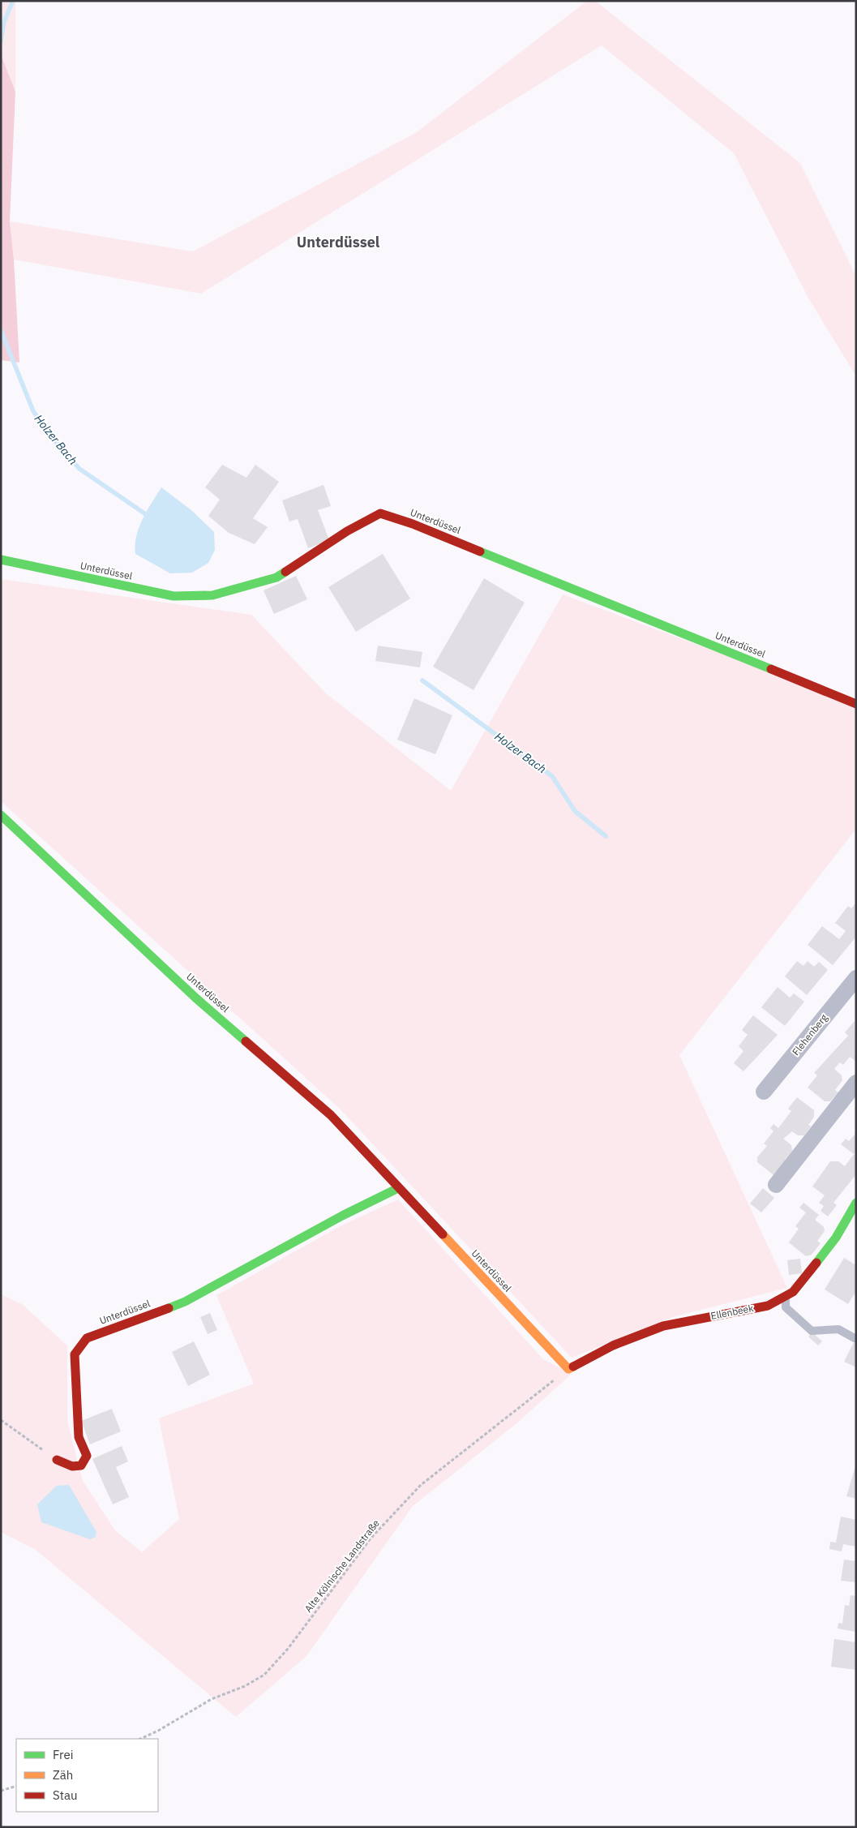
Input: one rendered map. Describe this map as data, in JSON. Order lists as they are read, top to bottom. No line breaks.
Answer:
{"streets":{"street":["Unterdüssel","Flehenberg","Ellenbeek"],"path":["Alte Kölnische Landstraße"]},"crossings":[["Unterdüssel","Ellenbeek"],["Unterdüssel","Alte Kölnische Landstraße"],["Ellenbeek","Alte Kölnische Landstraße"]],"districts":["Unterdüssel"],"water":["Holzer Bach"],"legend":["Frei","Zäh","Stau"]}
